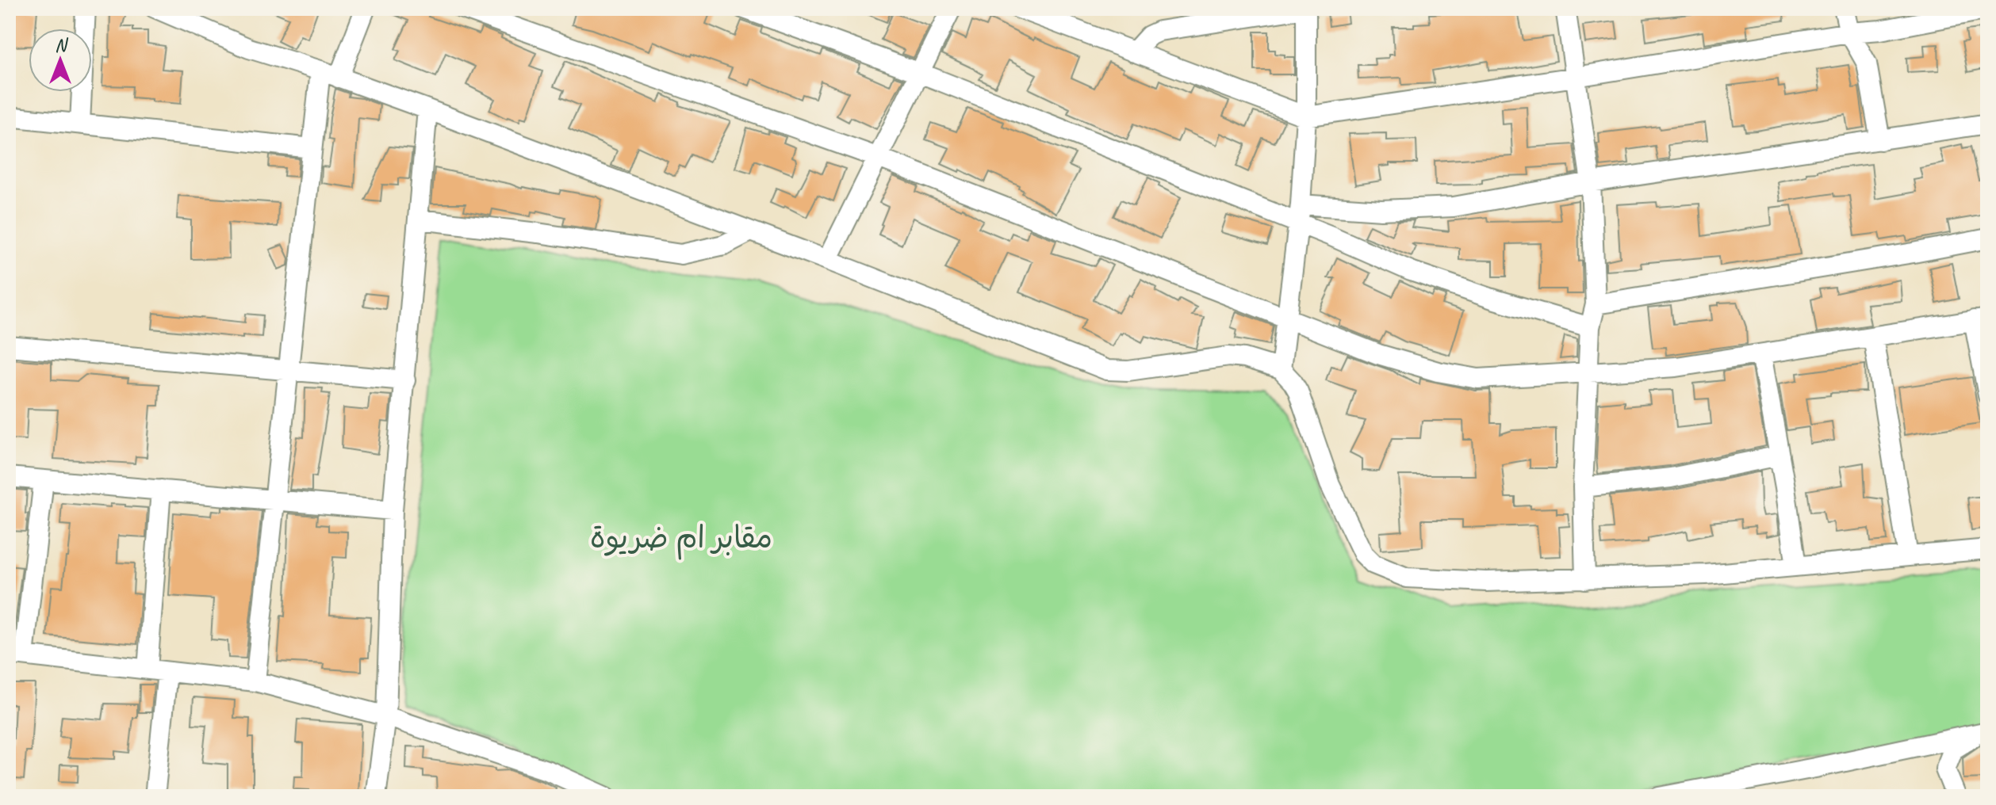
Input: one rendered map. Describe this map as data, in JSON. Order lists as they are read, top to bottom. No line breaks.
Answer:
{"parks":["مقابر ام ضريوة"],"north":"top"}
